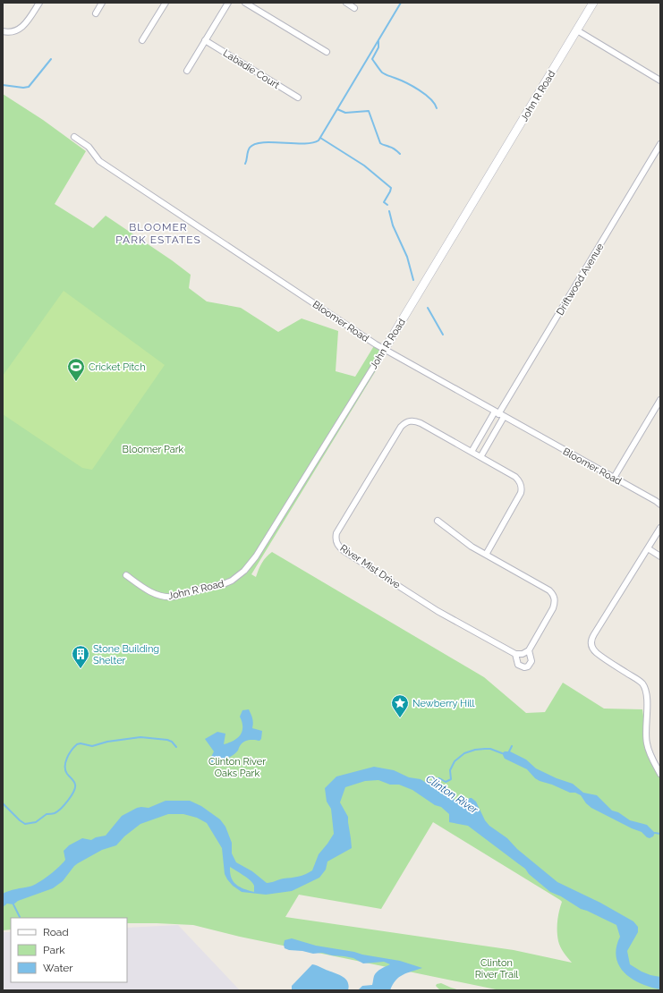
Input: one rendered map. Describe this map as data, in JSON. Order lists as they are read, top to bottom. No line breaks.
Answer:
{"streets":{"street":["Labadie Court","John R Road","Driftwood Avenue","Bloomer Road","River Mist Drive"]},"crossings":[["John R Road","Bloomer Road"],["Driftwood Avenue","Bloomer Road"]],"districts":["BLOOMER PARK ESTATES"],"water":["Clinton River"],"parks":["Bloomer Park","Clinton River Oaks Park","Clinton River Trail"],"places":{"sports":["Cricket Pitch"],"building":["Stone Building Shelter"],"place":["Newberry Hill"]},"legend":["Road","Park","Water"]}
